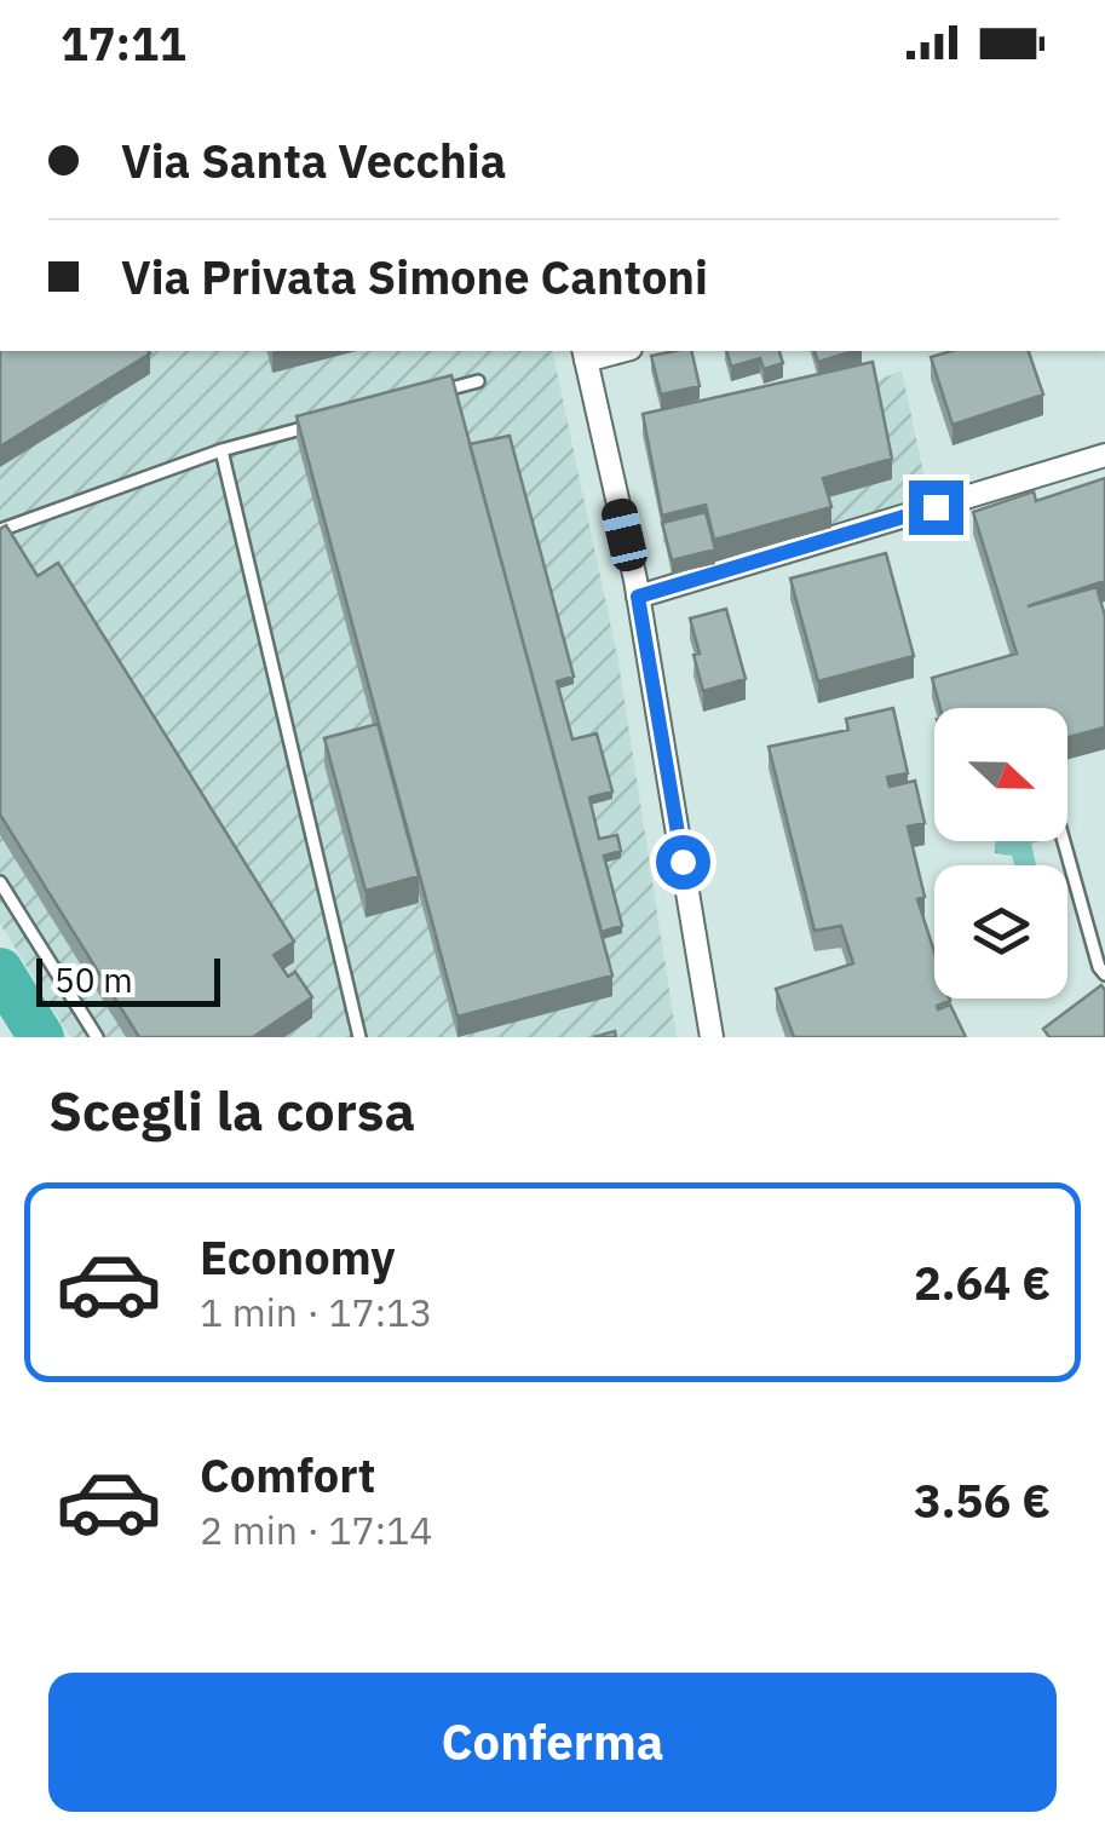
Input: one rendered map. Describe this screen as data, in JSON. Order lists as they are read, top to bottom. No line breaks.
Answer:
{"scale_bar":"50 m","north":"right","page":{"status":"17:11","banner":["Via Santa Vecchia","Via Privata Simone Cantoni"],"scale":"50 m","heading":"Scegli la corsa","list":[{"name":"Economy","note":"1 min · 17:13","value":"2.64 €"},{"name":"Comfort","note":"2 min · 17:14","value":"3.56 €"}],"buttons":"Conferma"}}
